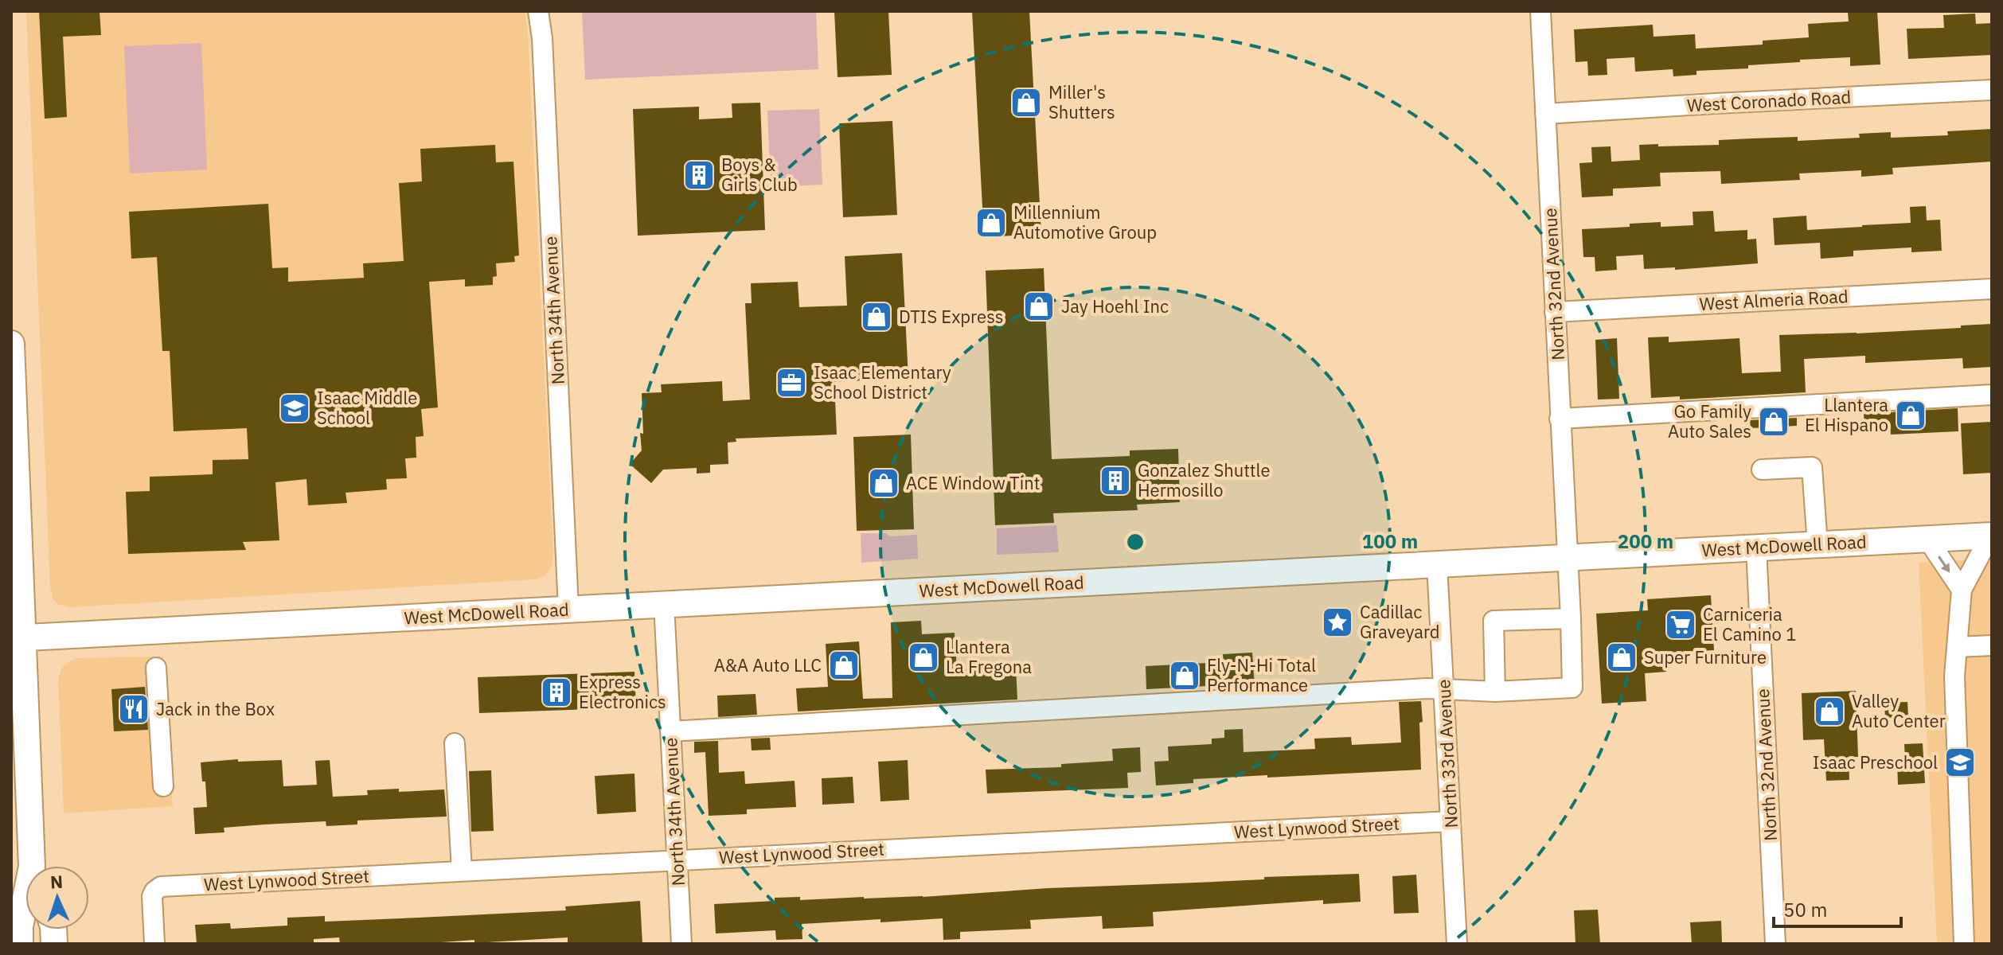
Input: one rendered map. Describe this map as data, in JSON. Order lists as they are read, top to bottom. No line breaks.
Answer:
{"streets":{"main road":["West McDowell Road"],"street":["West Coronado Road","North 32nd Avenue","West Almeria Road","North 34th Avenue","North 33rd Avenue","West Lynwood Street"]},"crossings":[["West Coronado Road","North 32nd Avenue"],["North 32nd Avenue","West Almeria Road"],["North 32nd Avenue","West McDowell Road"],["North 34th Avenue","West McDowell Road"],["North 34th Avenue","West Lynwood Street"],["West McDowell Road","North 33rd Avenue"],["North 33rd Avenue","West Lynwood Street"]],"places":{"shop":["Miller's Shutters","Millennium Automotive Group","Jay Hoehl Inc","DTIS Express","Llantera El Hispano","Go Family Auto Sales","ACE Window Tint","Llantera La Fregona","Super Furniture","A&A Auto LLC","Fly-N-Hi Total Performance","Valley Auto Center"],"building":["Boys & Girls Club","Gonzalez Shuttle Hermosillo","Express Electronics"],"office":["Isaac Elementary School District"],"school or university":["Isaac Middle School","Isaac Preschool"],"place":["Cadillac Graveyard"],"supermarket":["Carniceria El Camino 1"],"restaurant":["Jack in the Box"]},"scale_bar":"50 m","north":"top","rings":["100 m","200 m"]}
